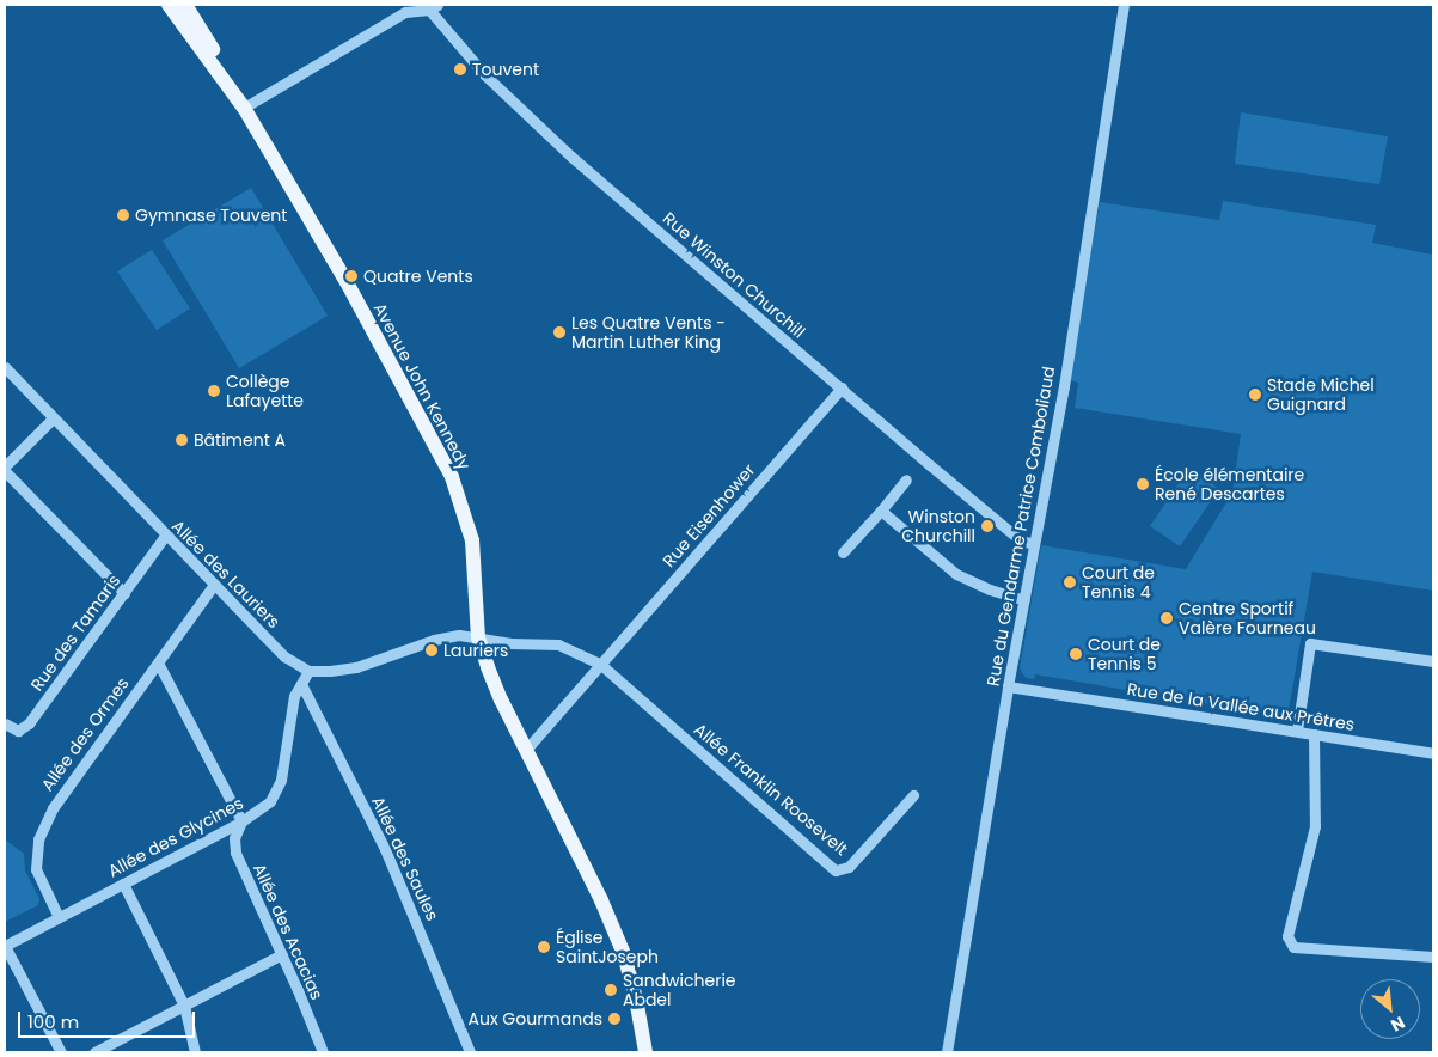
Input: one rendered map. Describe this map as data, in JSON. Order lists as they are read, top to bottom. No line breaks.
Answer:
{"streets":{"main road":["Avenue John Kennedy"],"street":["Rue Winston Churchill","Rue Eisenhower","Rue du Gendarme Patrice Comboliaud","Allée des Lauriers","Rue des Tamaris","Rue de la Vallée aux Prêtres","Allée des Ormes","Allée Franklin Roosevelt","Allée des Glycines","Allée des Saules","Allée des Acacias"]},"crossings":[["Rue Winston Churchill","Avenue John Kennedy"],["Rue Winston Churchill","Rue Eisenhower"],["Rue Winston Churchill","Rue du Gendarme Patrice Comboliaud"],["Avenue John Kennedy","Rue Eisenhower"],["Rue Eisenhower","Allée Franklin Roosevelt"],["Rue du Gendarme Patrice Comboliaud","Rue de la Vallée aux Prêtres"],["Allée des Lauriers","Rue des Tamaris"],["Allée des Lauriers","Allée des Ormes"],["Allée des Lauriers","Allée des Glycines"],["Allée des Ormes","Allée des Glycines"],["Allée des Glycines","Allée des Saules"],["Allée des Glycines","Allée des Acacias"]],"places":["Touvent","Gymnase Touvent","Quatre Vents","Les Quatre Vents - Martin Luther King","Collège Lafayette","Stade Michel Guignard","Bâtiment A","École élémentaire René Descartes","Winston Churchill","Court de Tennis 4","Centre Sportif Valère Fourneau","Lauriers","Court de Tennis 5","Église SaintJoseph","Sandwicherie Abdel","Aux Gourmands"],"scale_bar":"100 m","north":"bottom right"}
